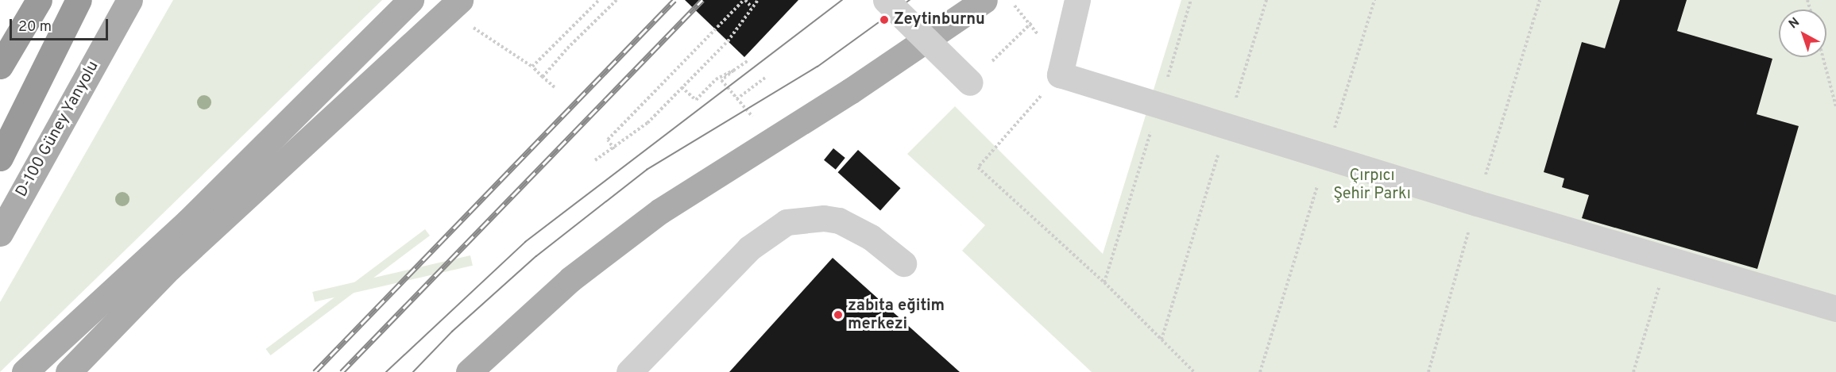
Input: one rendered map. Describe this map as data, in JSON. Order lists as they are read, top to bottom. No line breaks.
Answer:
{"streets":{"main road":["D-100 Güney Yanyolu"]},"parks":["Çırpıcı Şehir Parkı"],"places":["Zeytinburnu","zabıta eğitim merkezi"],"scale_bar":"20 m","north":"top left"}
